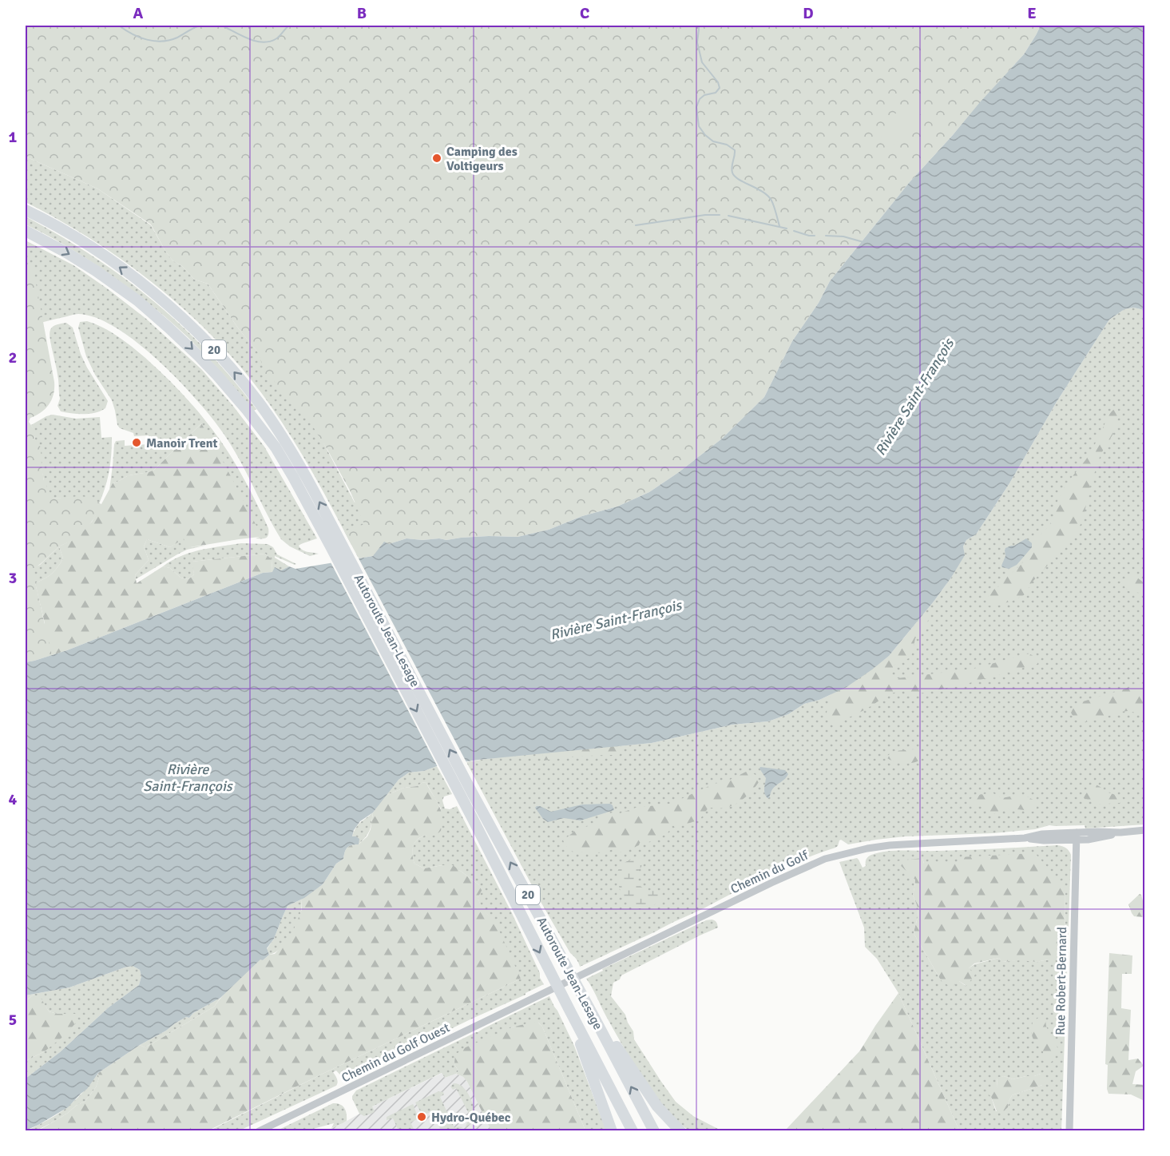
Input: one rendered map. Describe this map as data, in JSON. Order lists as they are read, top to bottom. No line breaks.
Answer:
{"streets":{"highway":["20","Autoroute Jean-Lesage"],"street":["Chemin du Golf","Rue Robert-Bernard","Chemin du Golf Ouest"]},"crossings":[["Chemin du Golf","Rue Robert-Bernard"],["Chemin du Golf","Chemin du Golf Ouest"]],"water":["Rivière Saint-François"],"places":["Camping des Voltigeurs","Manoir Trent","Hydro-Québec"],"grid":{"columns":["A","B","C","D","E"],"rows":["1","2","3","4","5"]}}
